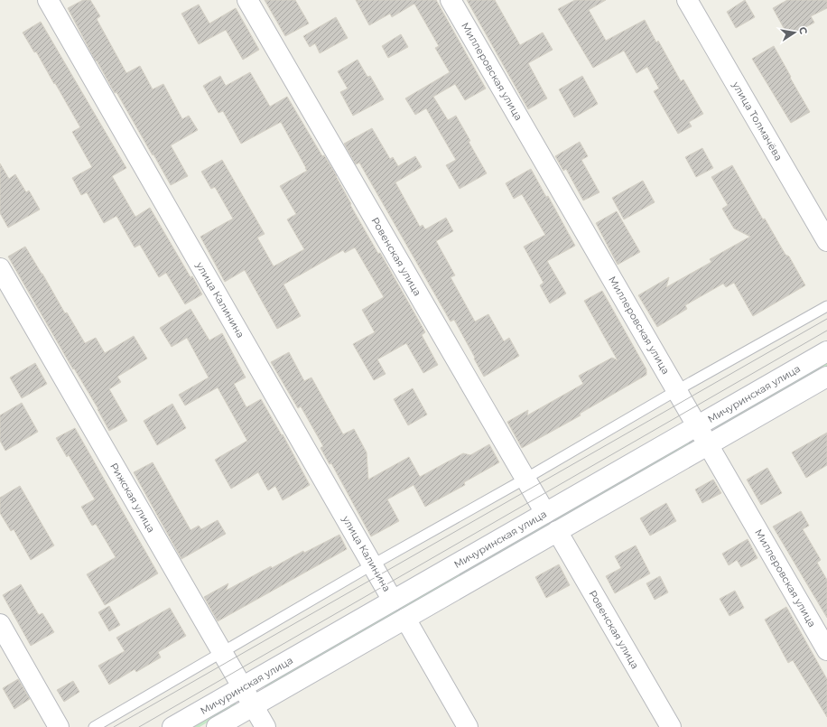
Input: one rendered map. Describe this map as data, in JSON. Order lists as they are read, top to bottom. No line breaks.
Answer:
{"streets":{"street":["Миллеровская улица","улица Толмачёва","Ровенская улица","улица Калинина","Мичуринская улица","Рижская улица"]},"crossings":[["Миллеровская улица","Мичуринская улица"],["Ровенская улица","Мичуринская улица"],["улица Калинина","Мичуринская улица"],["Мичуринская улица","Рижская улица"]],"north":"right"}
